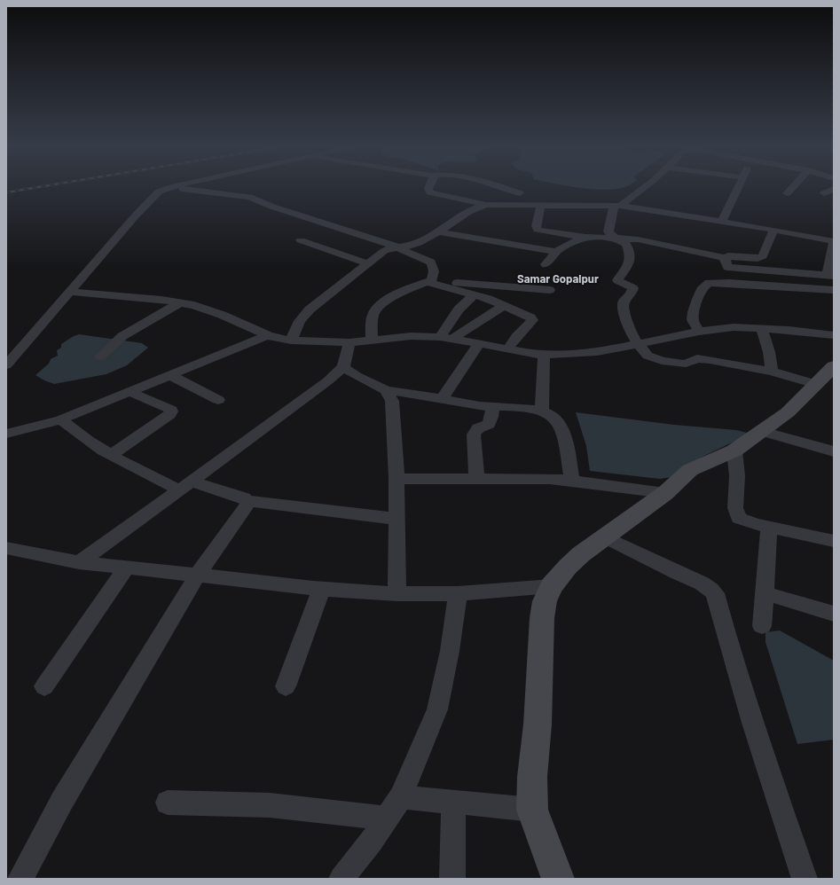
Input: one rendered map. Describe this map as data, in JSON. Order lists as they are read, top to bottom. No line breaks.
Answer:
{"districts":["Samar Gopalpur"]}
